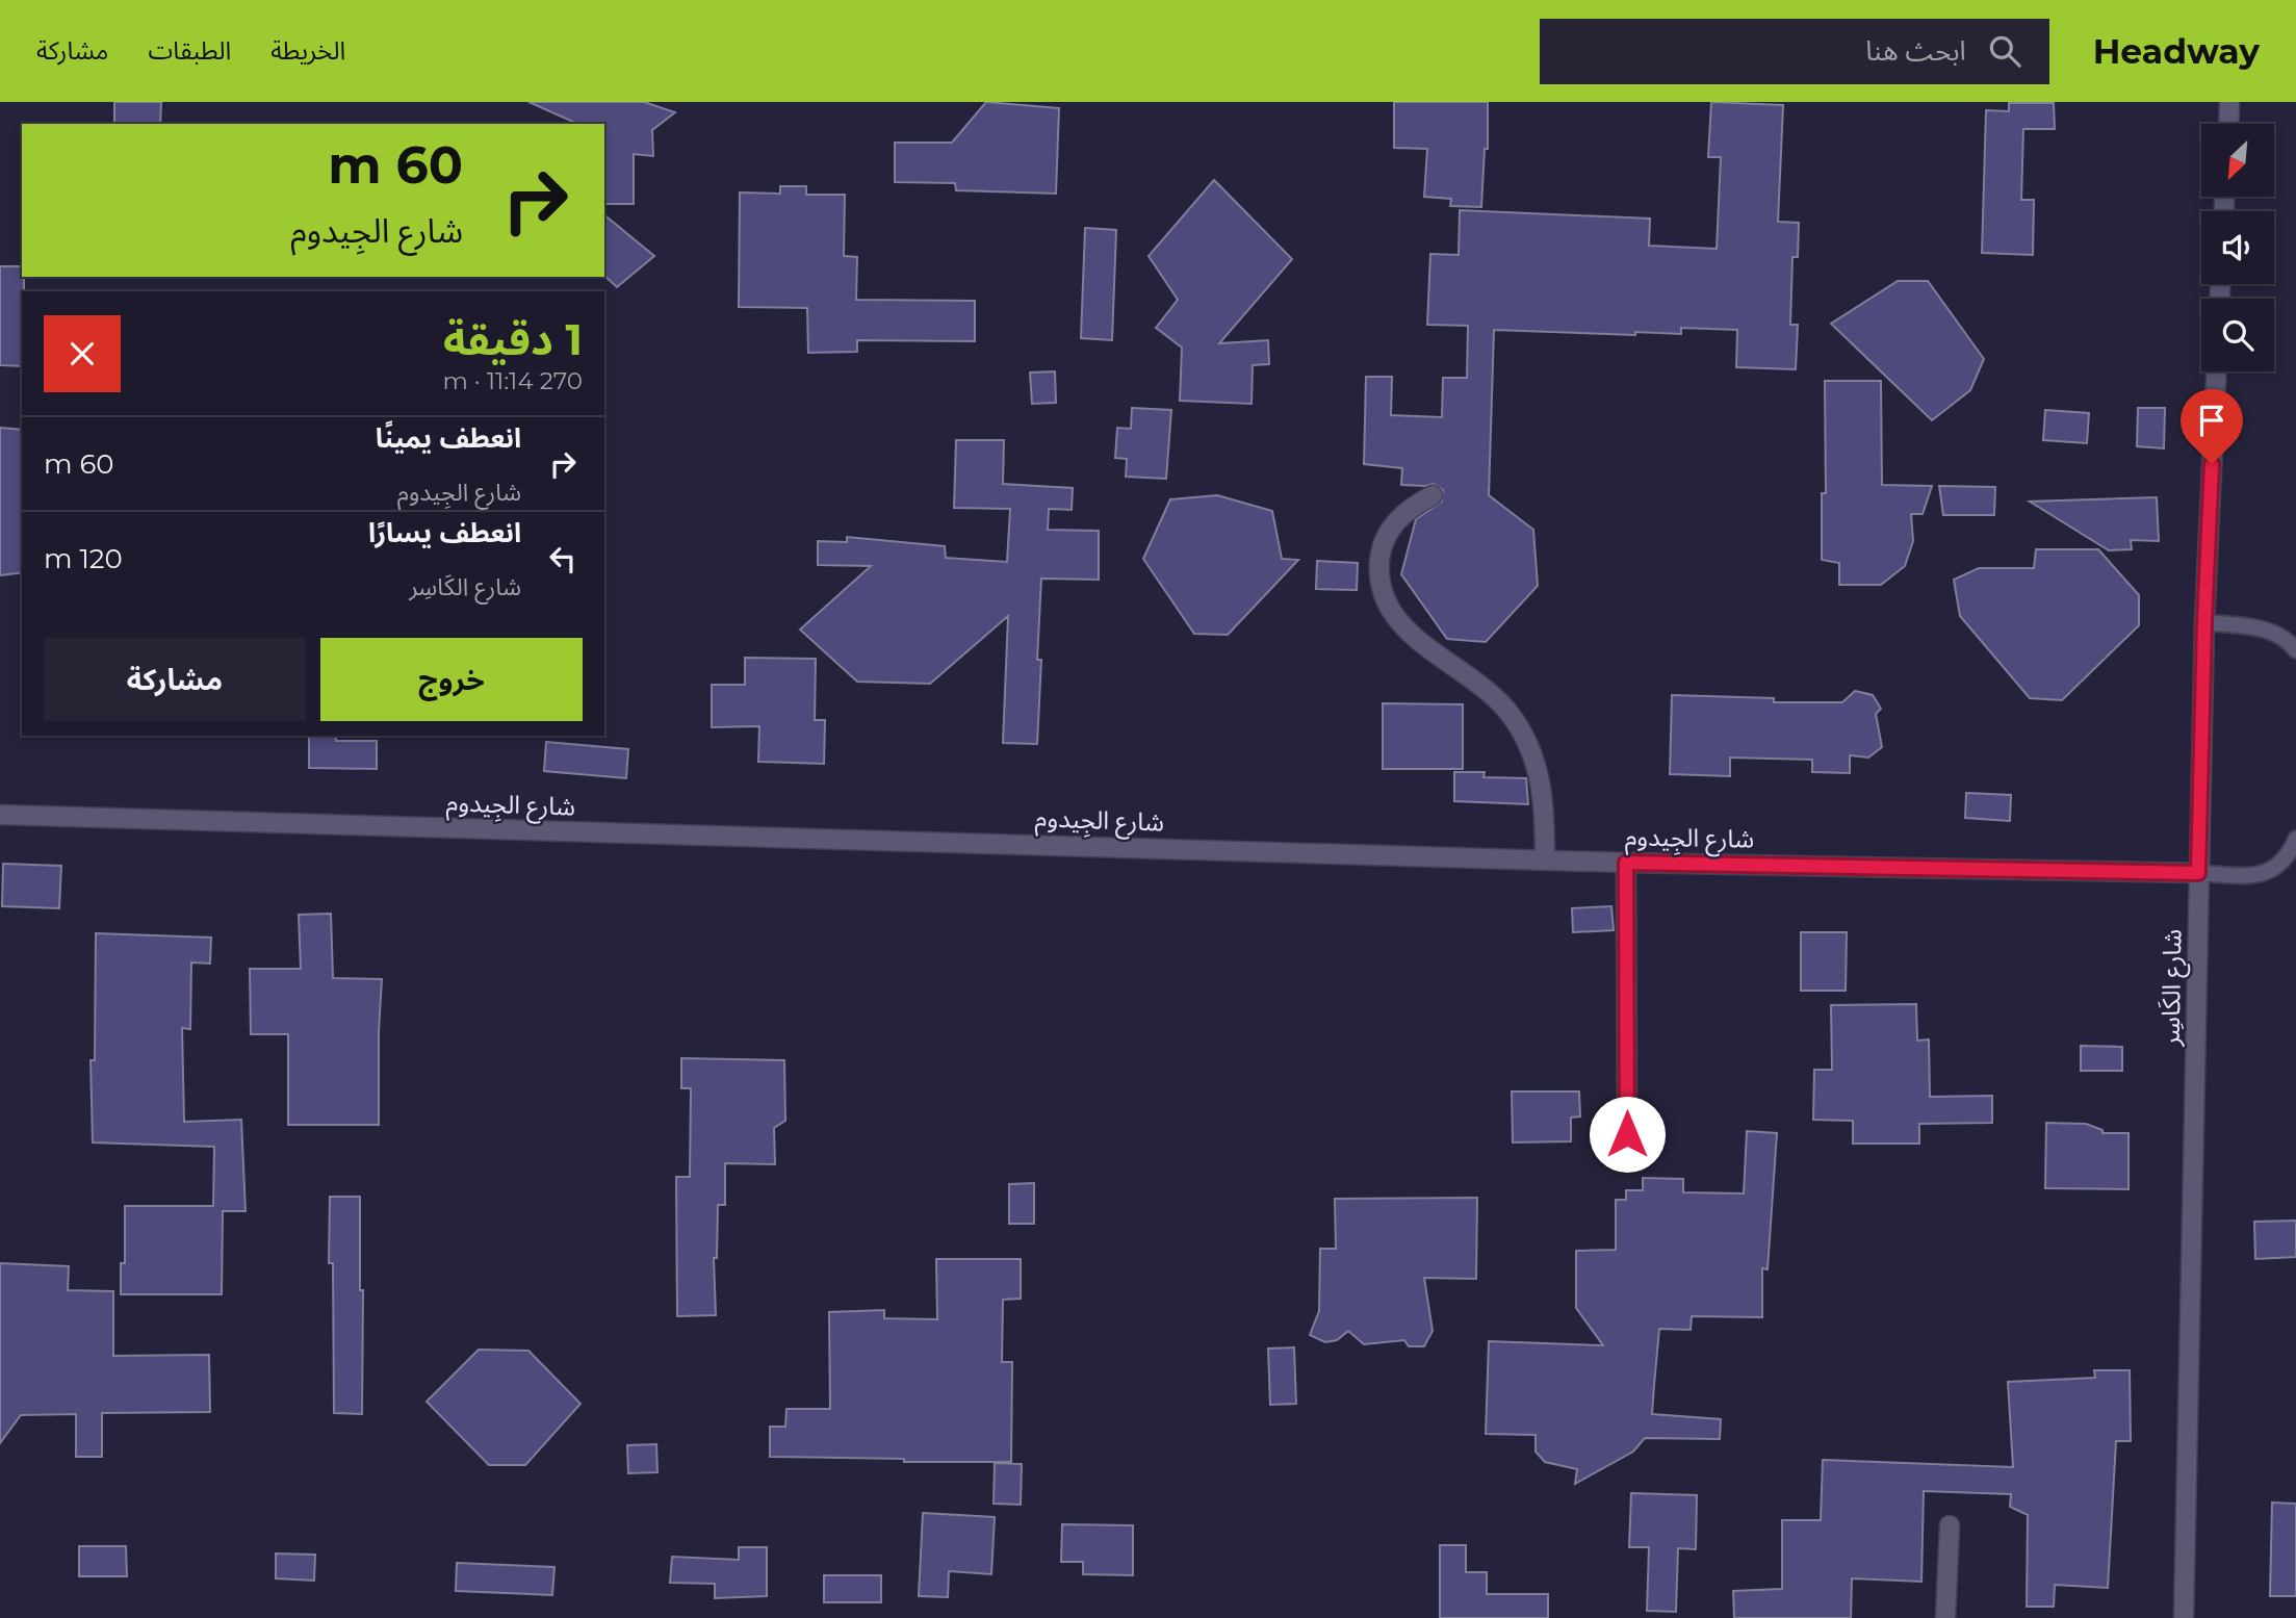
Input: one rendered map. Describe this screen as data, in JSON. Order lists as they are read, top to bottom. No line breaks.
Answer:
{"streets":{"street":["شارع الجِيدوم","شارع الكَاسِر"]},"crossings":[["شارع الجِيدوم","شارع الكَاسِر"]],"north":"bottom left","page":{"header":"Headway","search":"ابحث هنا","nav":["الخريطة","الطبقات","مشاركة"],"turn":["60 m","شارع الجِيدوم"],"heading":["1 دقيقة","270 m · 11:14"],"list":[{"name":"انعطف يمينًا","note":"شارع الجِيدوم","value":"60 m"},{"name":"انعطف يسارًا","note":"شارع الكَاسِر","value":"120 m"}],"buttons":["خروج","مشاركة"]}}
